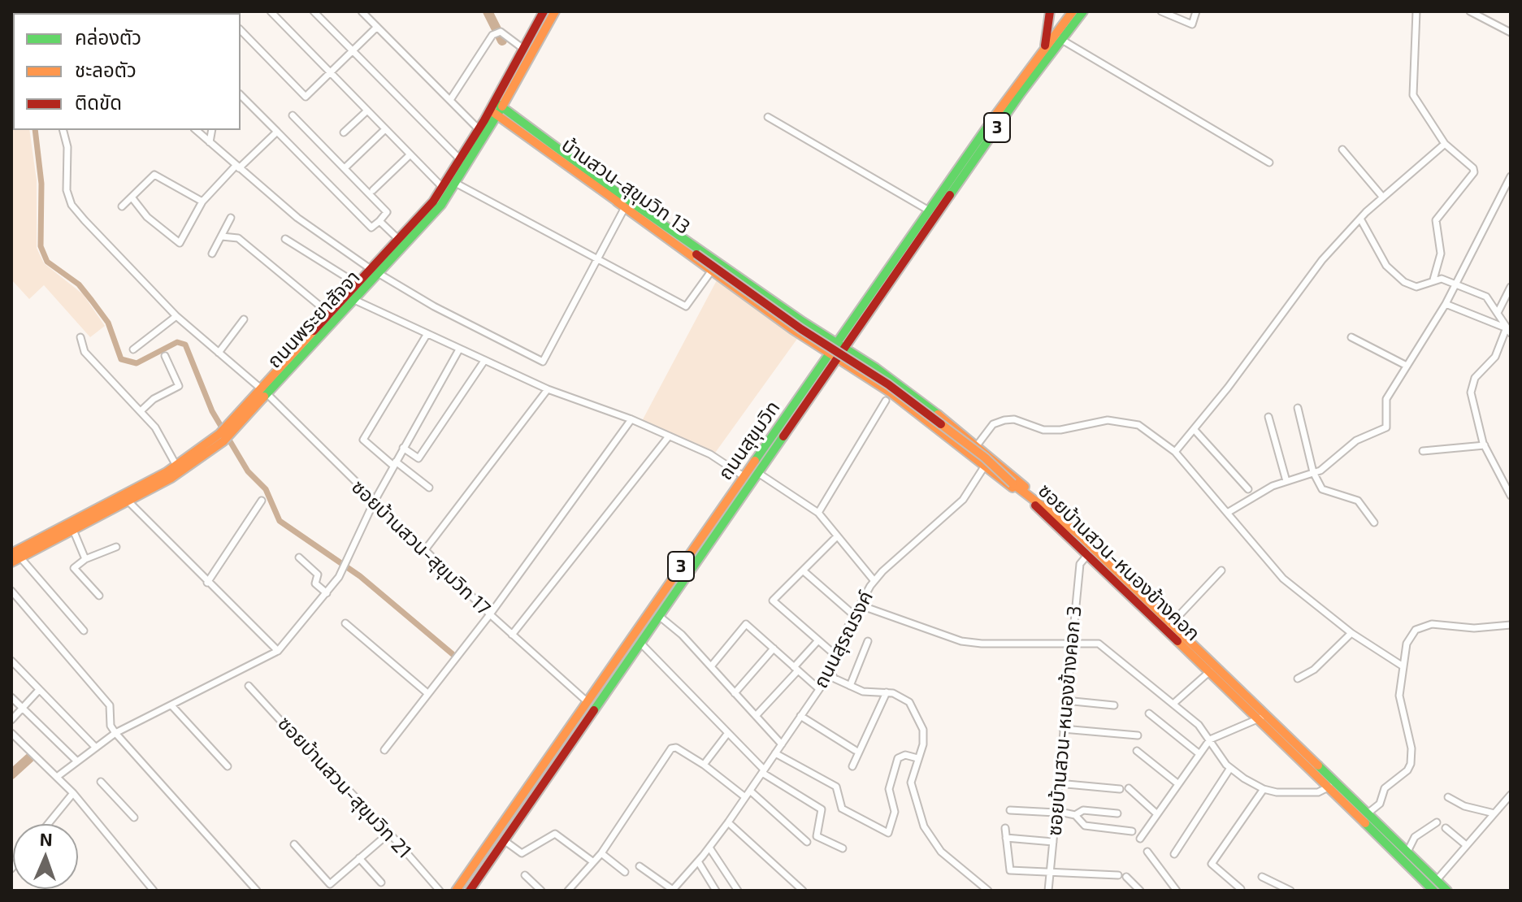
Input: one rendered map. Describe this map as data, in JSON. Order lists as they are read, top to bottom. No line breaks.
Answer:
{"streets":{"main road":["3","บ้านสวน-สุขุมวิท 13","ถนนพระยาสัจจา","ถนนสุขุมวิท","ซอยบ้านสวน-หนองข้างคอก"],"street":["ซอยบ้านสวน-สุขุมวิท 17","ถนนสุรณรงค์","ซอยบ้านสวน-หนองข้างคอก 3","ซอยบ้านสวน-สุขุมวิท 21"]},"crossings":[["บ้านสวน-สุขุมวิท 13","ถนนพระยาสัจจา"],["บ้านสวน-สุขุมวิท 13","ซอยบ้านสวน-หนองข้างคอก"],["ถนนพระยาสัจจา","ซอยบ้านสวน-สุขุมวิท 17"],["ถนนสุขุมวิท","ซอยบ้านสวน-สุขุมวิท 17"],["ซอยบ้านสวน-หนองข้างคอก","ซอยบ้านสวน-หนองข้างคอก 3"]],"legend":["คล่องตัว","ชะลอตัว","ติดขัด"],"north":"top"}
